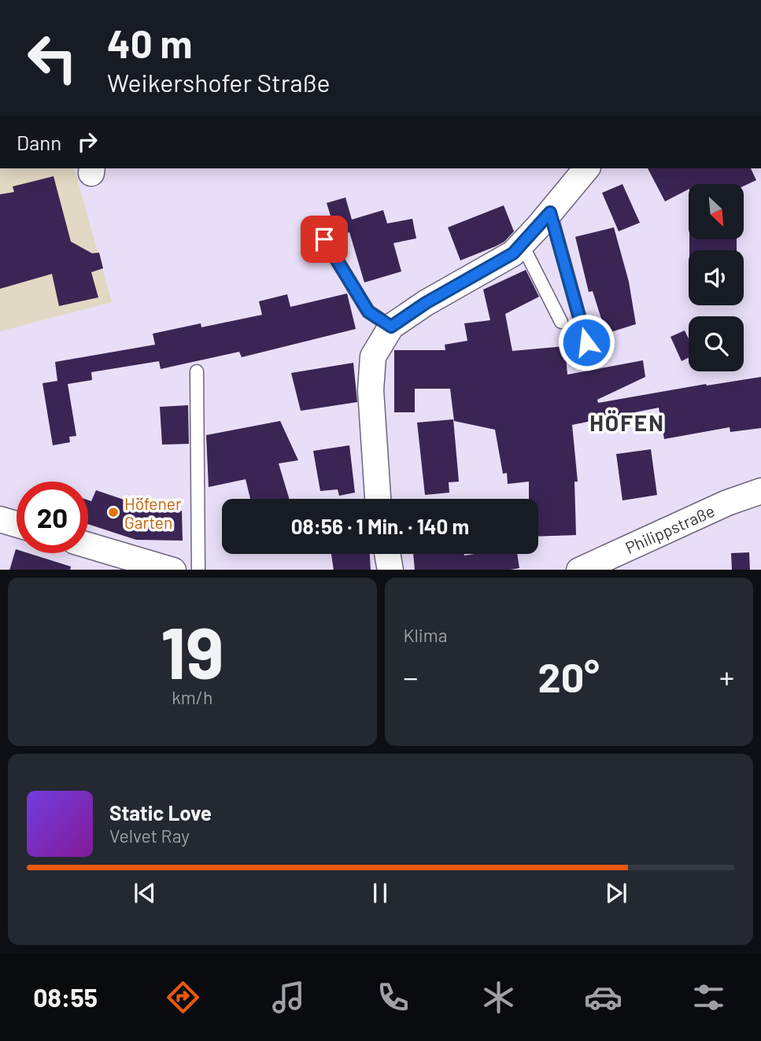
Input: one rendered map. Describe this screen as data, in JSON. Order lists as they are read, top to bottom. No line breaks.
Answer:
{"streets":{"street":["Philippstraße"]},"districts":["HÖFEN"],"places":["Höfener Garten"],"north":"bottom right","page":{"turn":["40 m","Weikershofer Straße"],"then":"Dann","limit":"20","trip":"08:56 · 1 Min. · 140 m","tile":[["19","km/h"],"Klima"],"heat":["−","20°","+"],"song":["Static Love","Velvet Ray"],"tabs":"08:55"}}
